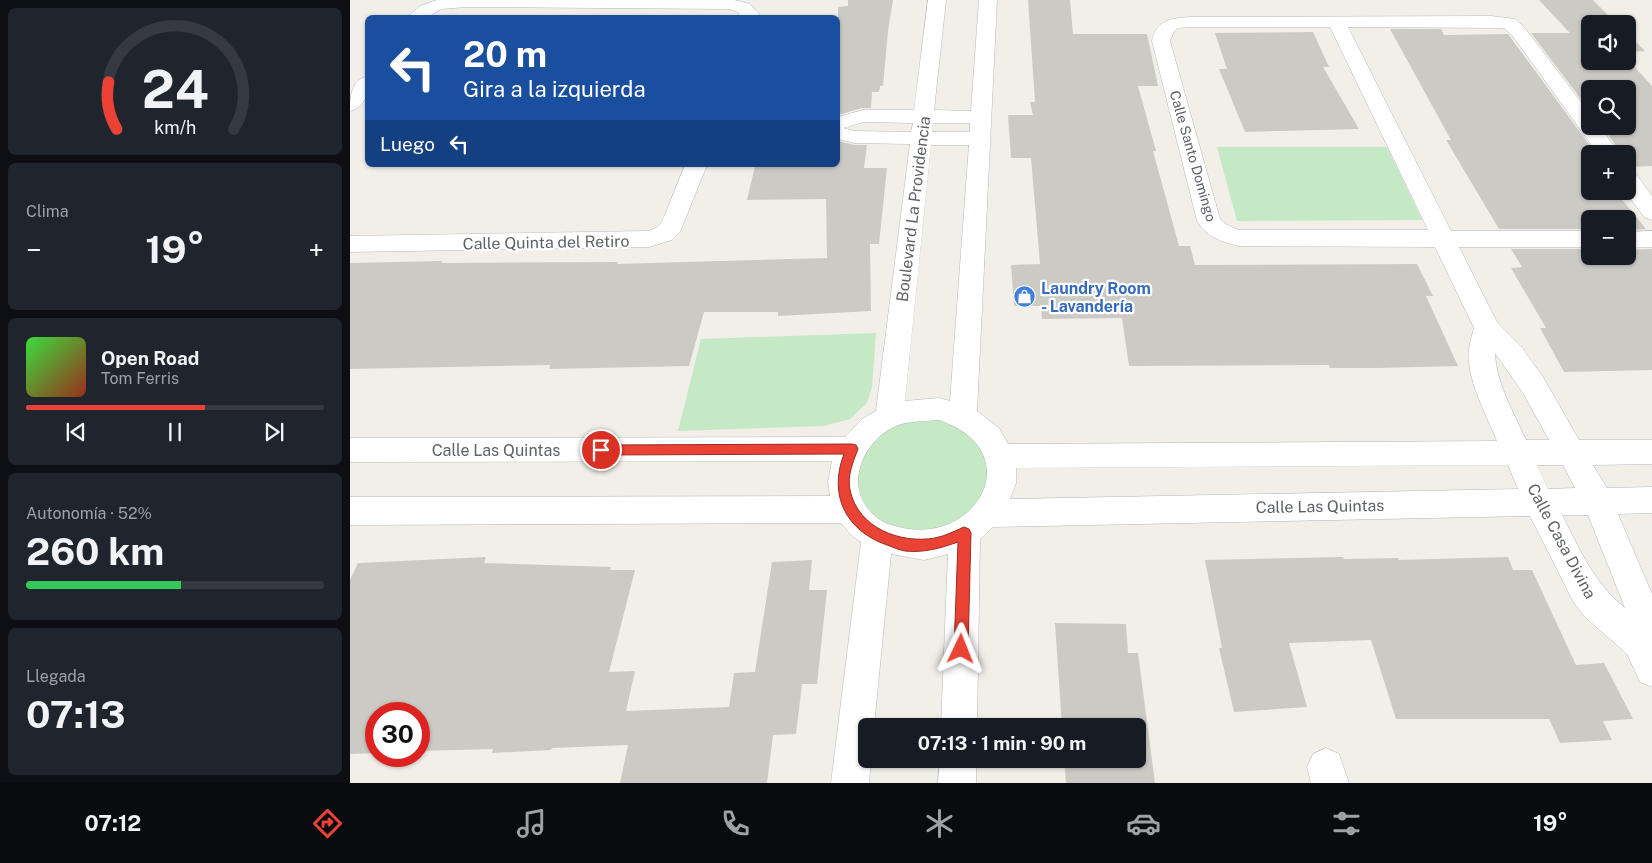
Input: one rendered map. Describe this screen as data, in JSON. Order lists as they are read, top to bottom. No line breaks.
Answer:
{"streets":{"street":["Calle Santo Domingo","Boulevard La Providencia","Calle Quinta del Retiro","Calle Las Quintas","Calle Casa Divina"]},"crossings":[["Boulevard La Providencia","Calle Las Quintas"],["Calle Las Quintas","Calle Casa Divina"]],"places":{"shop":["Laundry Room - Lavandería"]},"page":{"map_buttons":["+","−"],"turn":["20 m","Gira a la izquierda"],"then":"Luego","tile":["Clima",["Autonomía · 52%","260 km"],["Llegada","07:13"]],"heat":["−","19°","+"],"song":["Open Road","Tom Ferris"],"limit":"30","trip":"07:13 · 1 min · 90 m","tabs":["07:12","19°"],"gauge":["24","km/h"]}}
